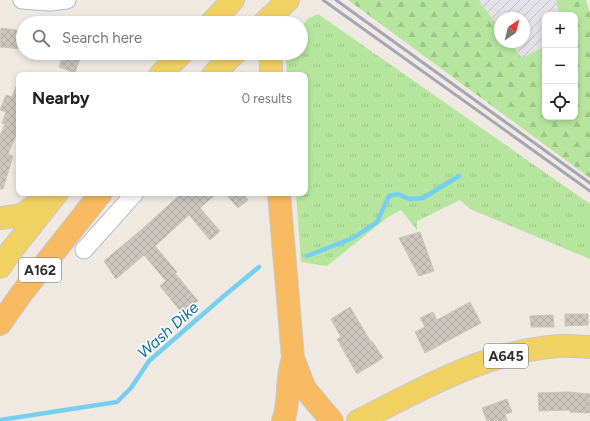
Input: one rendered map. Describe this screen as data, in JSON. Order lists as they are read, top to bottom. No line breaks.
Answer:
{"streets":{"highway":["A162"],"main road":["A645"]},"water":["Wash Dike"],"north":"top right","page":{"map_buttons":["+","−"],"search":"Search here","heading":["Nearby","0 results"]}}
